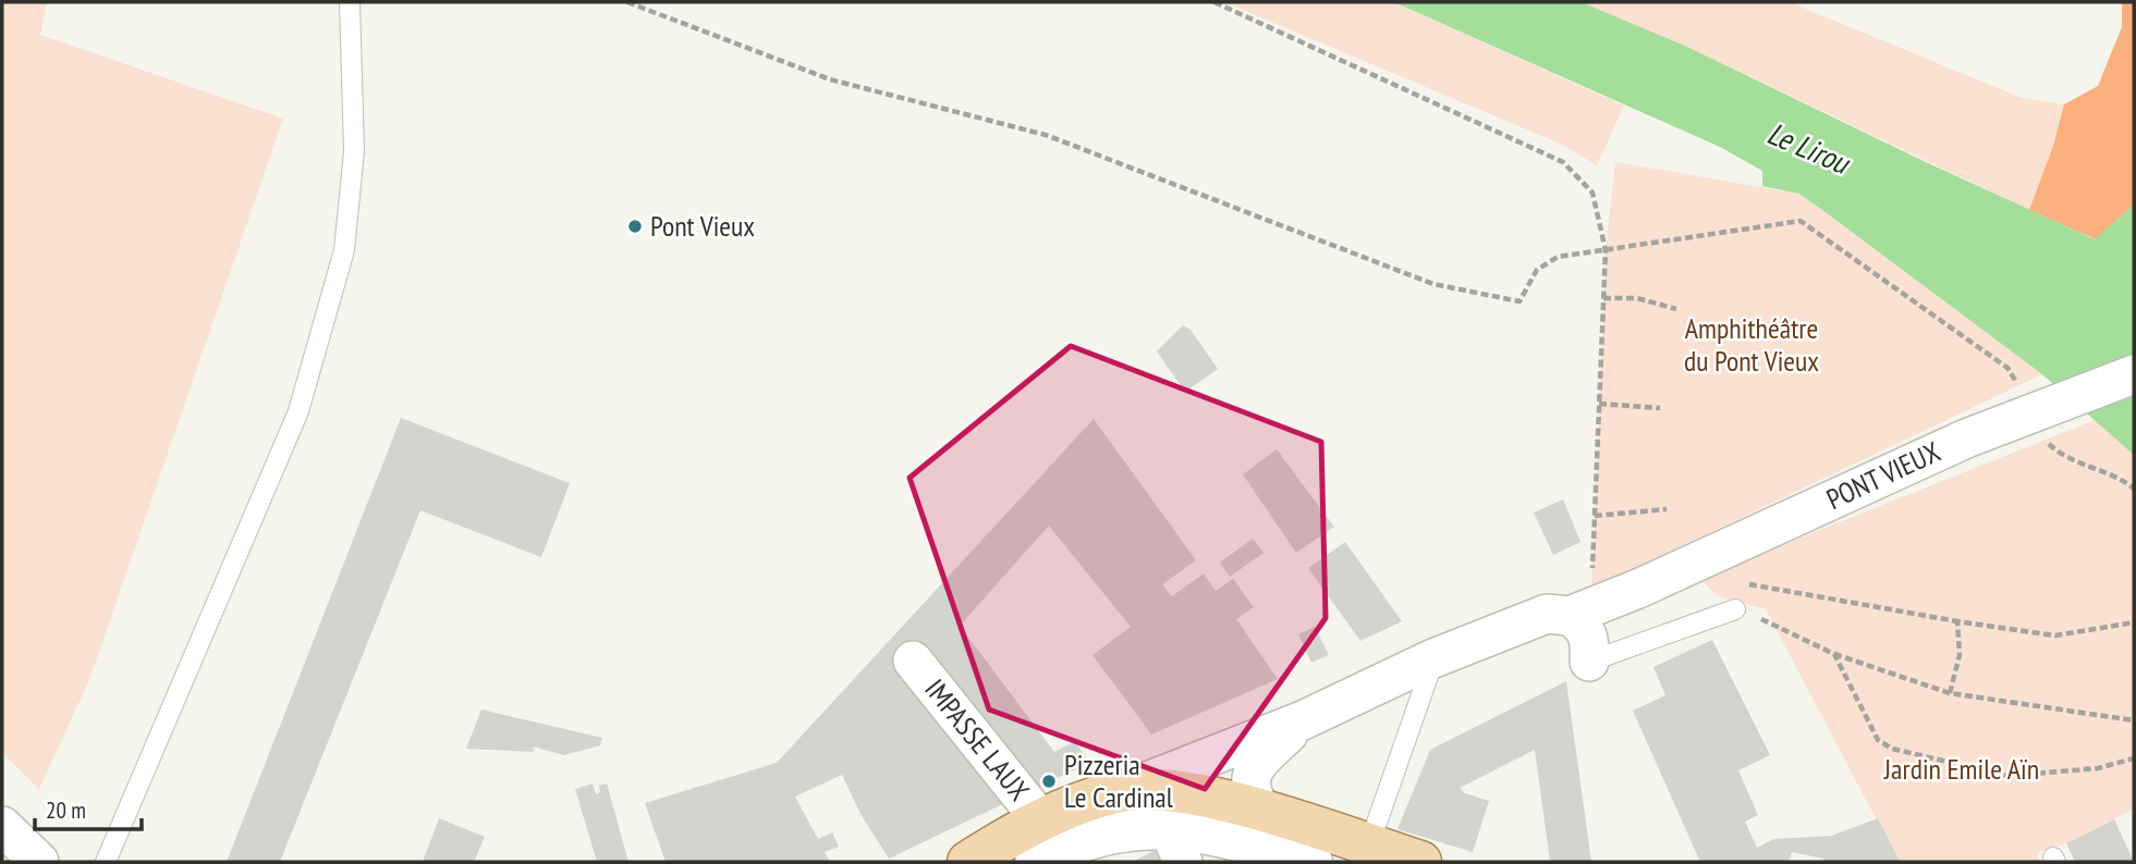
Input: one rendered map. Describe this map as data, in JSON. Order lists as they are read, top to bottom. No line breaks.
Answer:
{"streets":{"street":["PONT VIEUX","IMPASSE LAUX"]},"water":["Le Lirou"],"parks":["Amphithéâtre du Pont Vieux","Jardin Emile Aïn"],"places":["Pont Vieux","Pizzeria Le Cardinal"],"scale_bar":"20 m"}
